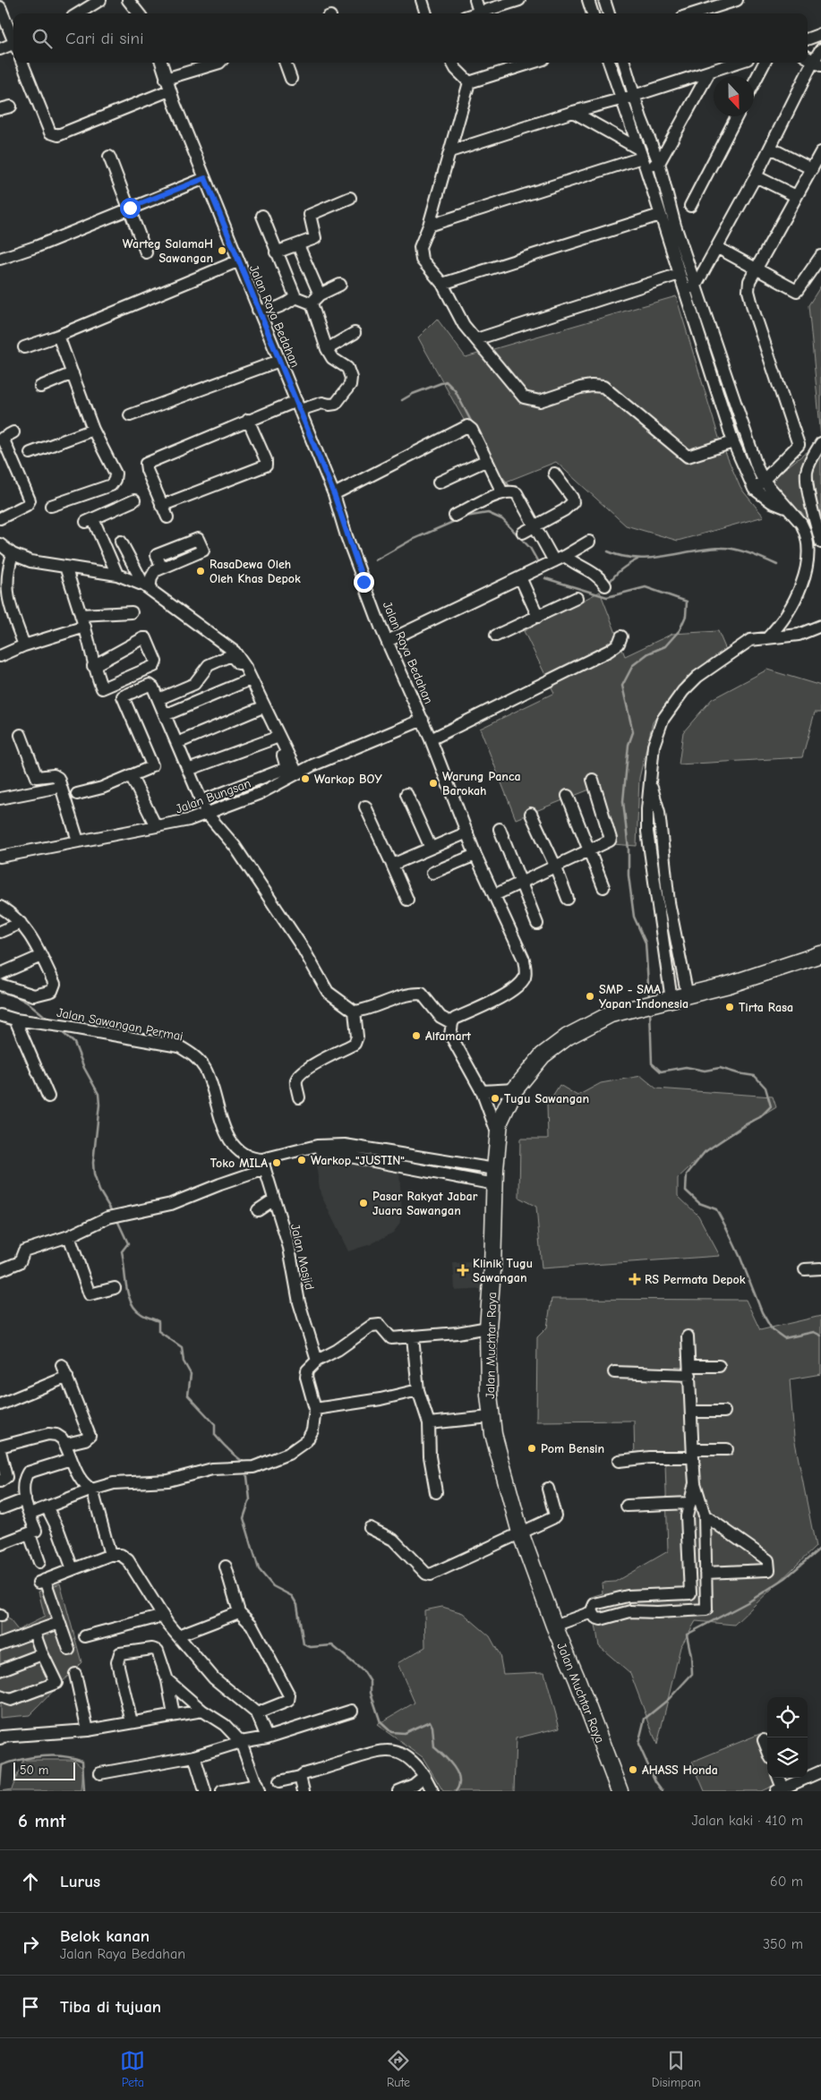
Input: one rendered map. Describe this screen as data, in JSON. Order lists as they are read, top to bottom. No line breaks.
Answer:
{"streets":{"highway":["Jalan Muchtar Raya"],"street":["Jalan Raya Bedahan","Jalan Bungsan","Jalan Sawangan Permai","Jalan Masjid"]},"crossings":[["Jalan Raya Bedahan","Jalan Bungsan"],["Jalan Sawangan Permai","Jalan Masjid"]],"places":{"other":["Warteg SalamaH Sawangan","RasaDewa Oleh Oleh Khas Depok","Warkop BOY","Warung Panca Barokah","SMP - SMA Yapan Indonesia","Tirta Rasa","Alfamart","Tugu Sawangan","Warkop \"JUSTIN\"","Toko MILA","Pasar Rakyat Jabar Juara Sawangan","Pom Bensin","AHASS Honda"],"health":["Klinik Tugu Sawangan","RS Permata Depok"]},"scale_bar":"50 m","north":"bottom","page":{"search":"Cari di sini","scale":"50 m","heading":["6 mnt","Jalan kaki · 410 m"],"list":[["Lurus","60 m"],["Belok kanan","Jalan Raya Bedahan","350 m"],"Tiba di tujuan"],"nav":["Peta","Rute","Disimpan"]}}
